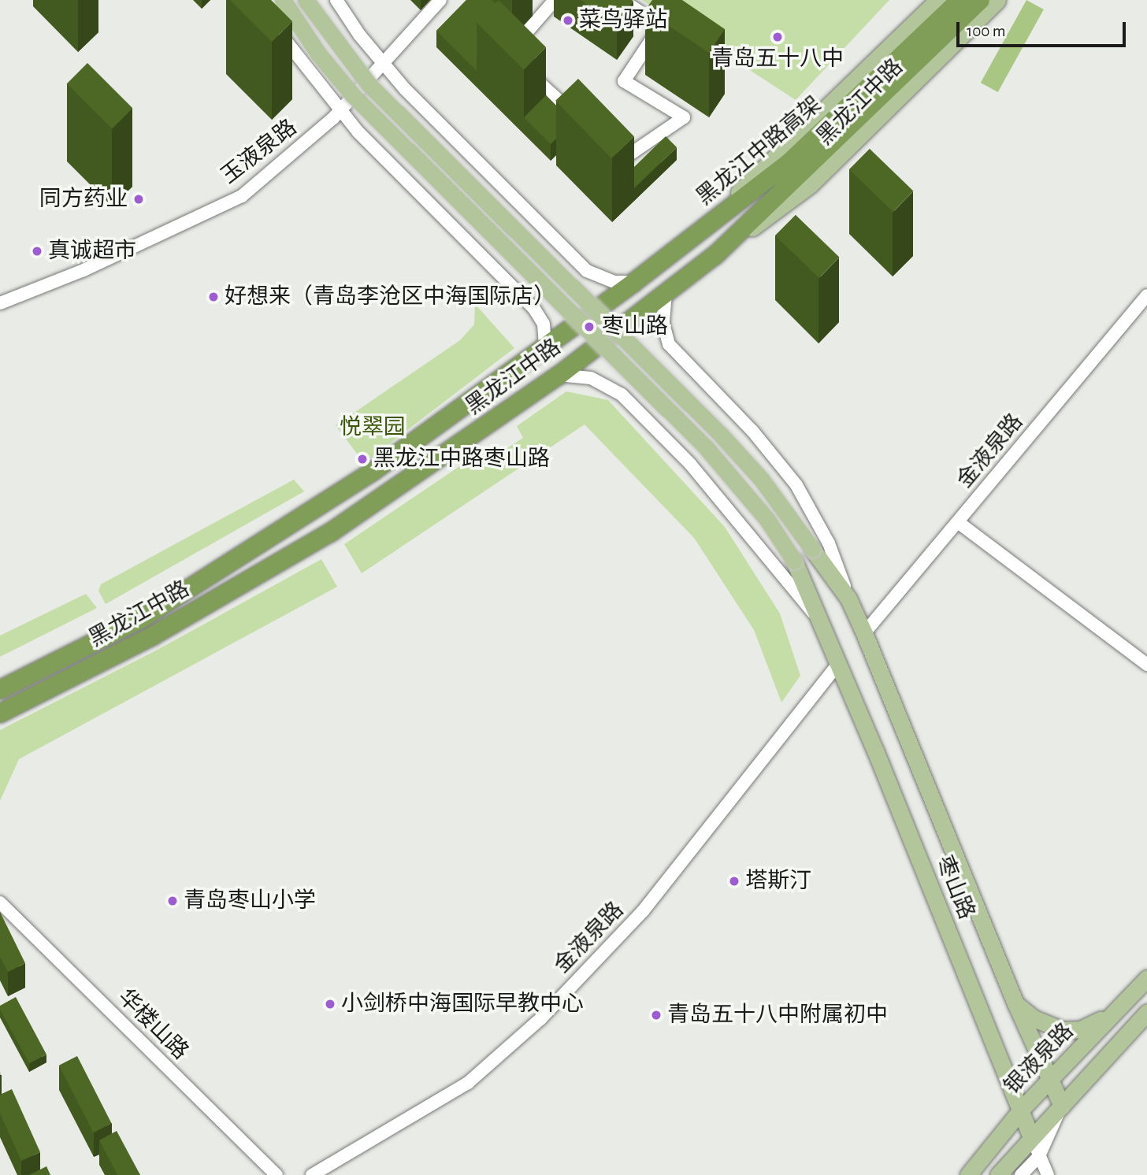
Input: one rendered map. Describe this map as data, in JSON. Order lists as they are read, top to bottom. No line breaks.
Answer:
{"streets":{"highway":["黑龙江中路","黑龙江中路高架"],"main road":["枣山路","银液泉路"],"street":["玉液泉路","金液泉路","华楼山路"]},"crossings":[["黑龙江中路","黑龙江中路高架"],["黑龙江中路","枣山路"],["金液泉路","枣山路"],["枣山路","银液泉路"]],"parks":["悦翠园"],"places":["菜鸟驿站","青岛五十八中","同方药业","真诚超市","好想来（青岛李沧区中海国际店）","枣山路","黑龙江中路枣山路","塔斯汀","青岛枣山小学","小剑桥中海国际早教中心","青岛五十八中附属初中"],"scale_bar":"100 m"}
